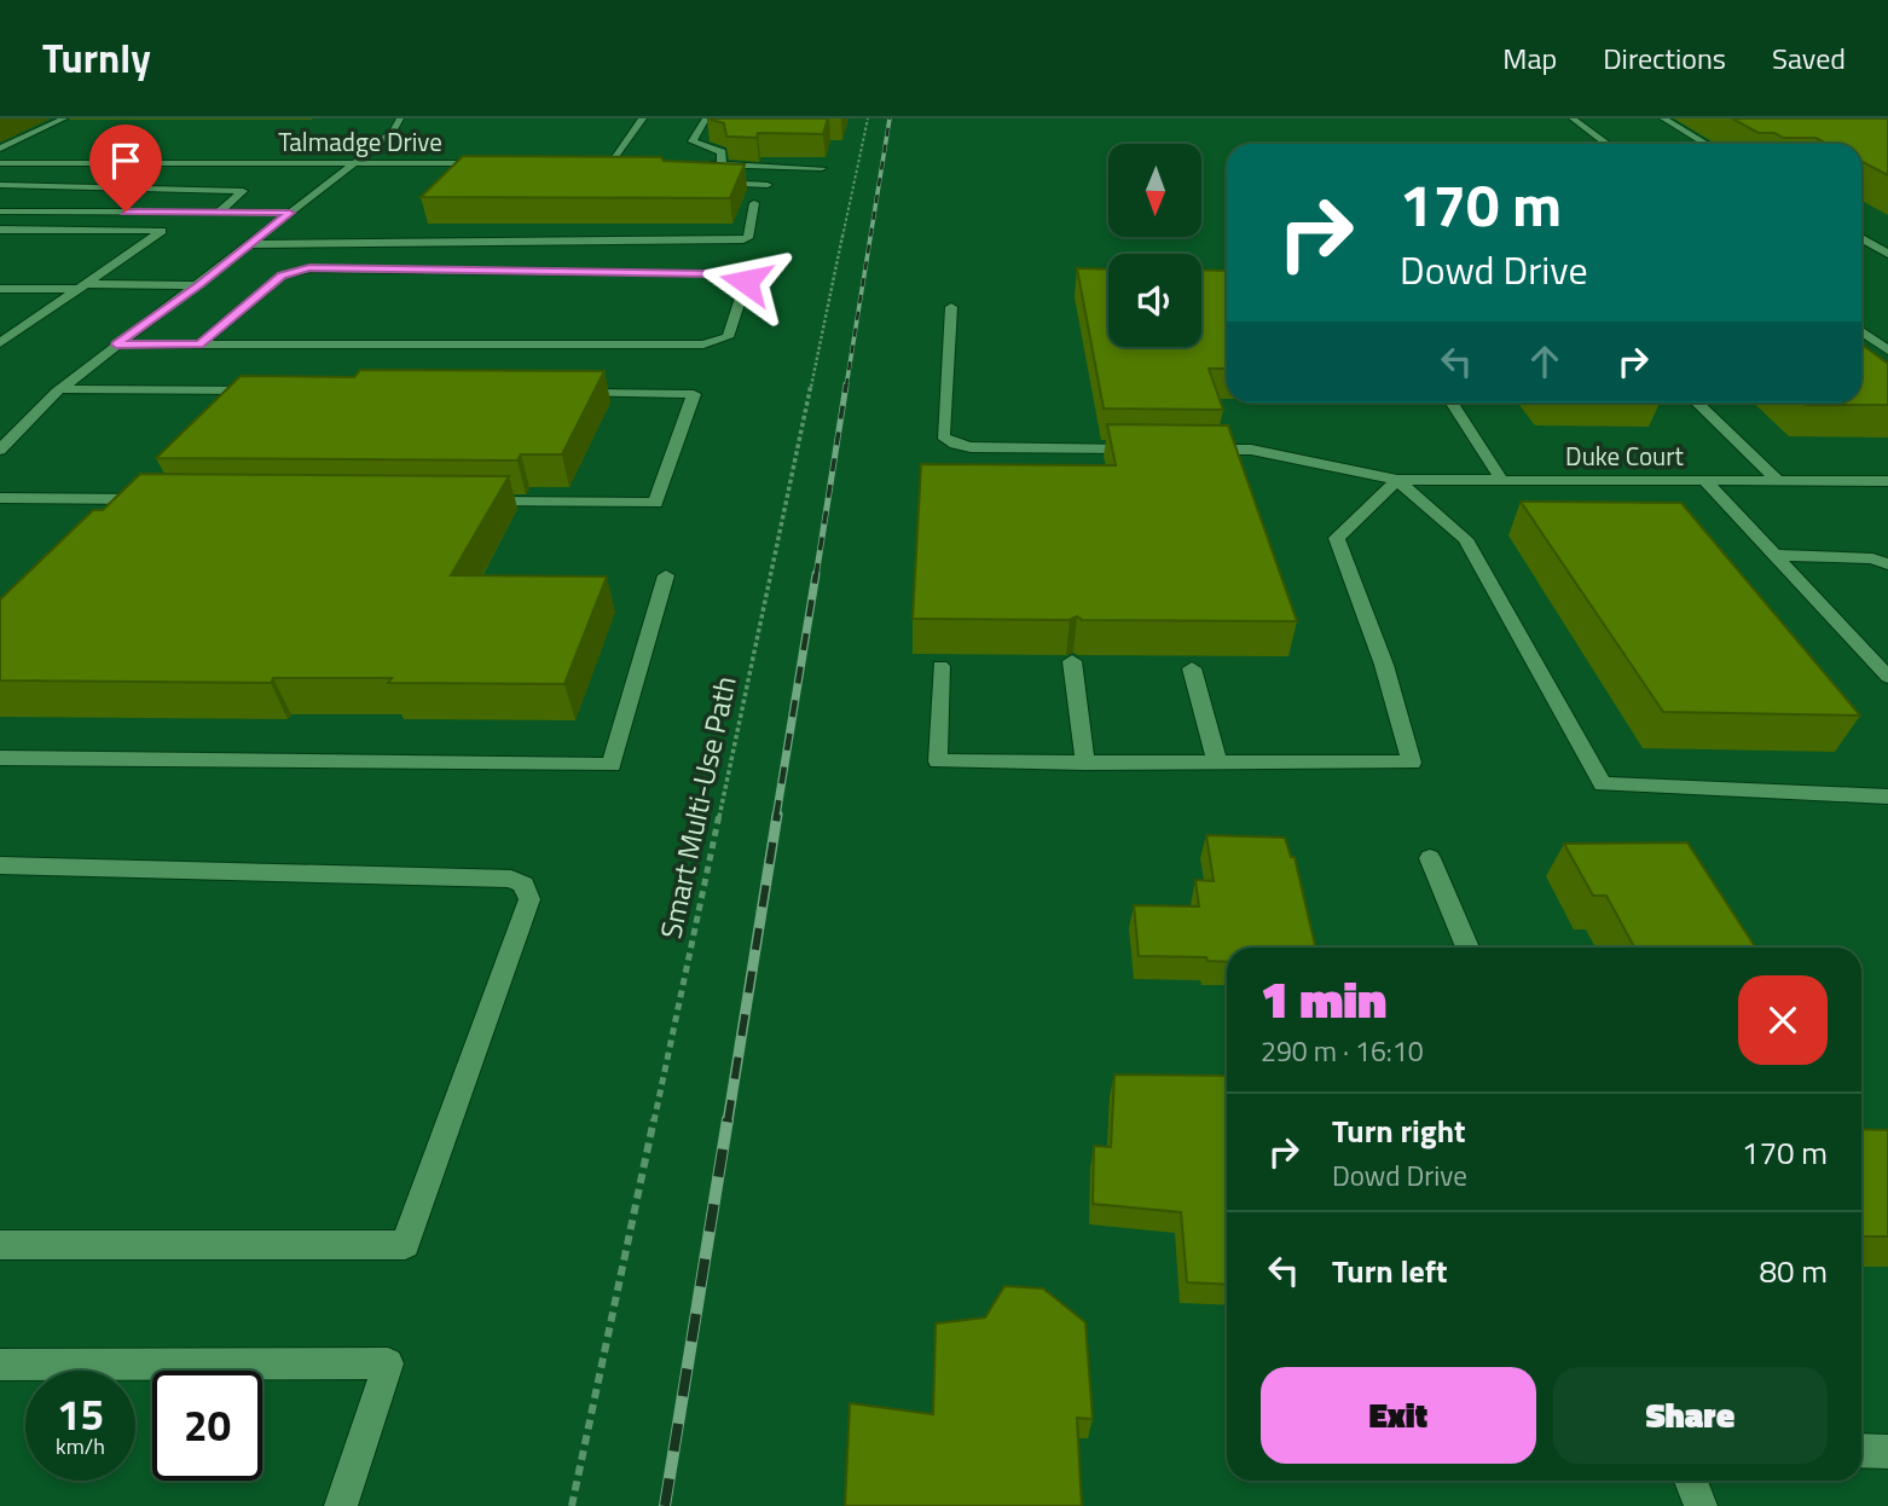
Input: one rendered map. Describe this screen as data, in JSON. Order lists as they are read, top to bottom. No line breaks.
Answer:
{"streets":{"street":["Talmadge Drive","Duke Court"],"path":["Smart Multi-Use Path"]},"north":"bottom","page":{"header":"Turnly","nav":["Map","Directions","Saved"],"turn":["170 m","Dowd Drive"],"heading":["1 min","290 m · 16:10"],"list":[{"name":"Turn right","note":"Dowd Drive","value":"170 m"},{"name":"Turn left","value":"80 m"}],"buttons":["Exit","Share"],"speed":"15 km/h","limit":"20"}}
